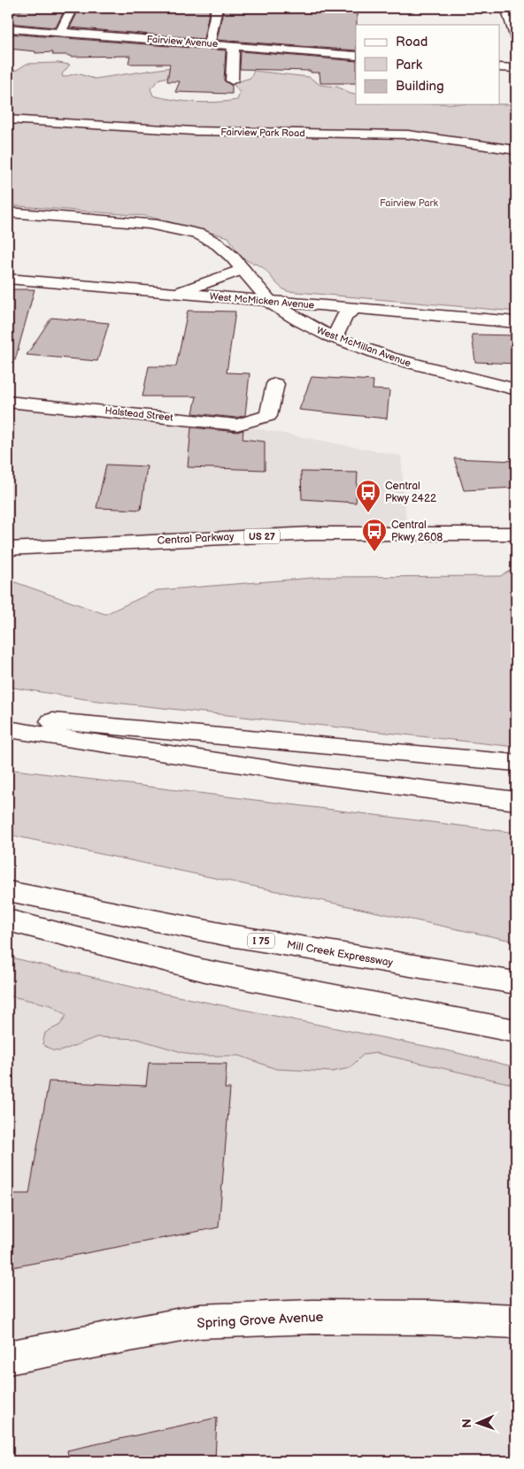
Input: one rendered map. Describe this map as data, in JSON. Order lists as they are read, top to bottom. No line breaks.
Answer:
{"streets":{"main road":["Fairview Avenue","Fairview Park Road","West McMicken Avenue","West McMillan Avenue","Halstead Street","US 27","Central Parkway","I 75","Mill Creek Expressway","Spring Grove Avenue"]},"crossings":[["West McMicken Avenue","West McMillan Avenue"]],"parks":["Fairview Park"],"places":{"bus stop":["Central Pkwy 2422","Central Pkwy 2608"]},"legend":["Road","Park","Building"],"north":"left"}
